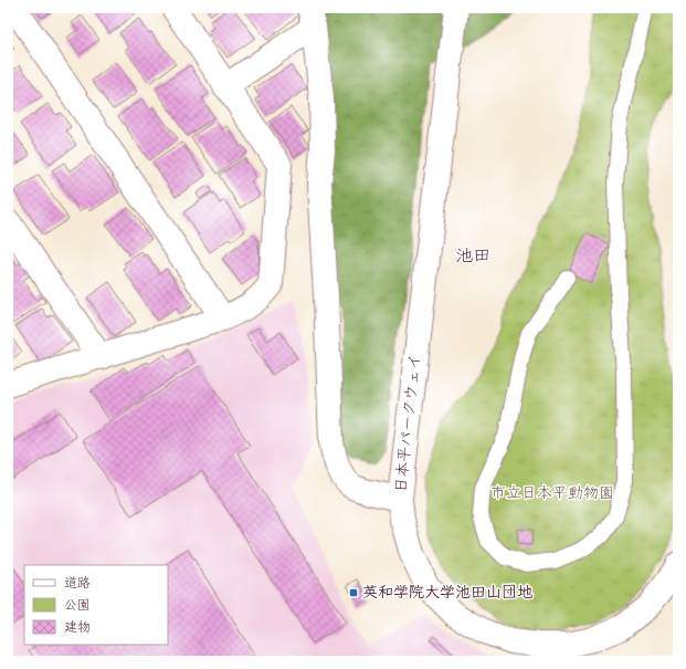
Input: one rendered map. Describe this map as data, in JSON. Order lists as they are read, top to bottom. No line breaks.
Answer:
{"streets":{"street":["日本平パークウェイ"]},"districts":["池田"],"parks":["市立日本平動物園"],"places":{"transit":["英和学院大学池田山団地"]},"legend":["道路","公園","建物"]}
